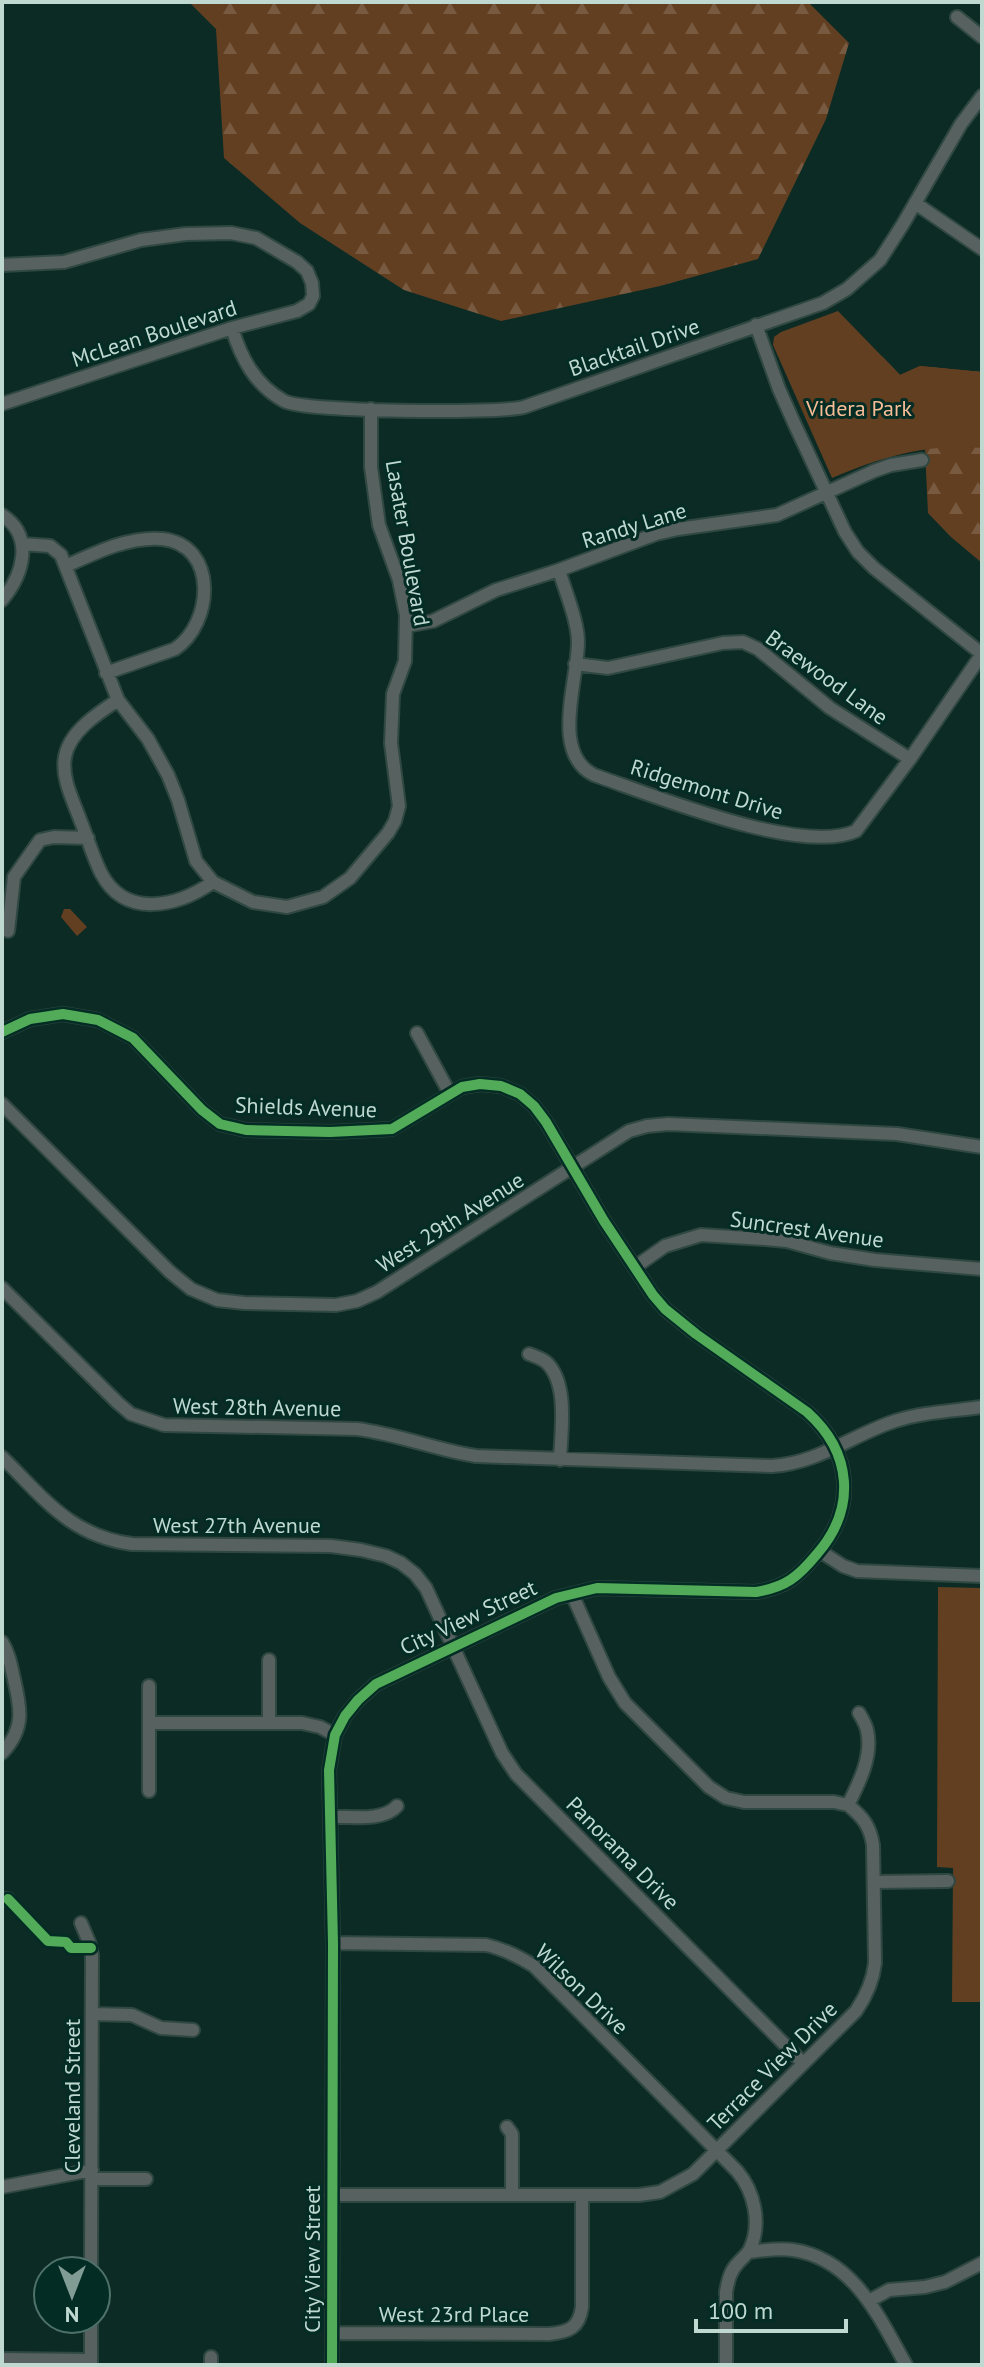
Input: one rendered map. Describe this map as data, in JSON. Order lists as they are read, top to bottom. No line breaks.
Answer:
{"streets":{"street":["McLean Boulevard","Blacktail Drive","Randy Lane","Lasater Boulevard","Braewood Lane","Ridgemont Drive","Shields Avenue","West 29th Avenue","Suncrest Avenue","West 28th Avenue","West 27th Avenue","City View Street","Panorama Drive","Wilson Drive","Terrace View Drive","Cleveland Street","West 23rd Place"]},"crossings":[["McLean Boulevard","Blacktail Drive"],["Blacktail Drive","Lasater Boulevard"],["Randy Lane","Lasater Boulevard"],["Randy Lane","Ridgemont Drive"],["Braewood Lane","Ridgemont Drive"],["Shields Avenue","West 29th Avenue"],["Shields Avenue","City View Street"],["Suncrest Avenue","City View Street"],["West 28th Avenue","City View Street"],["West 27th Avenue","City View Street"],["West 27th Avenue","Panorama Drive"],["City View Street","Panorama Drive"],["City View Street","Wilson Drive"],["City View Street","Terrace View Drive"],["City View Street","West 23rd Place"],["Panorama Drive","Terrace View Drive"],["Wilson Drive","Terrace View Drive"],["Terrace View Drive","West 23rd Place"]],"parks":["Videra Park"],"scale_bar":"100 m","north":"bottom"}
